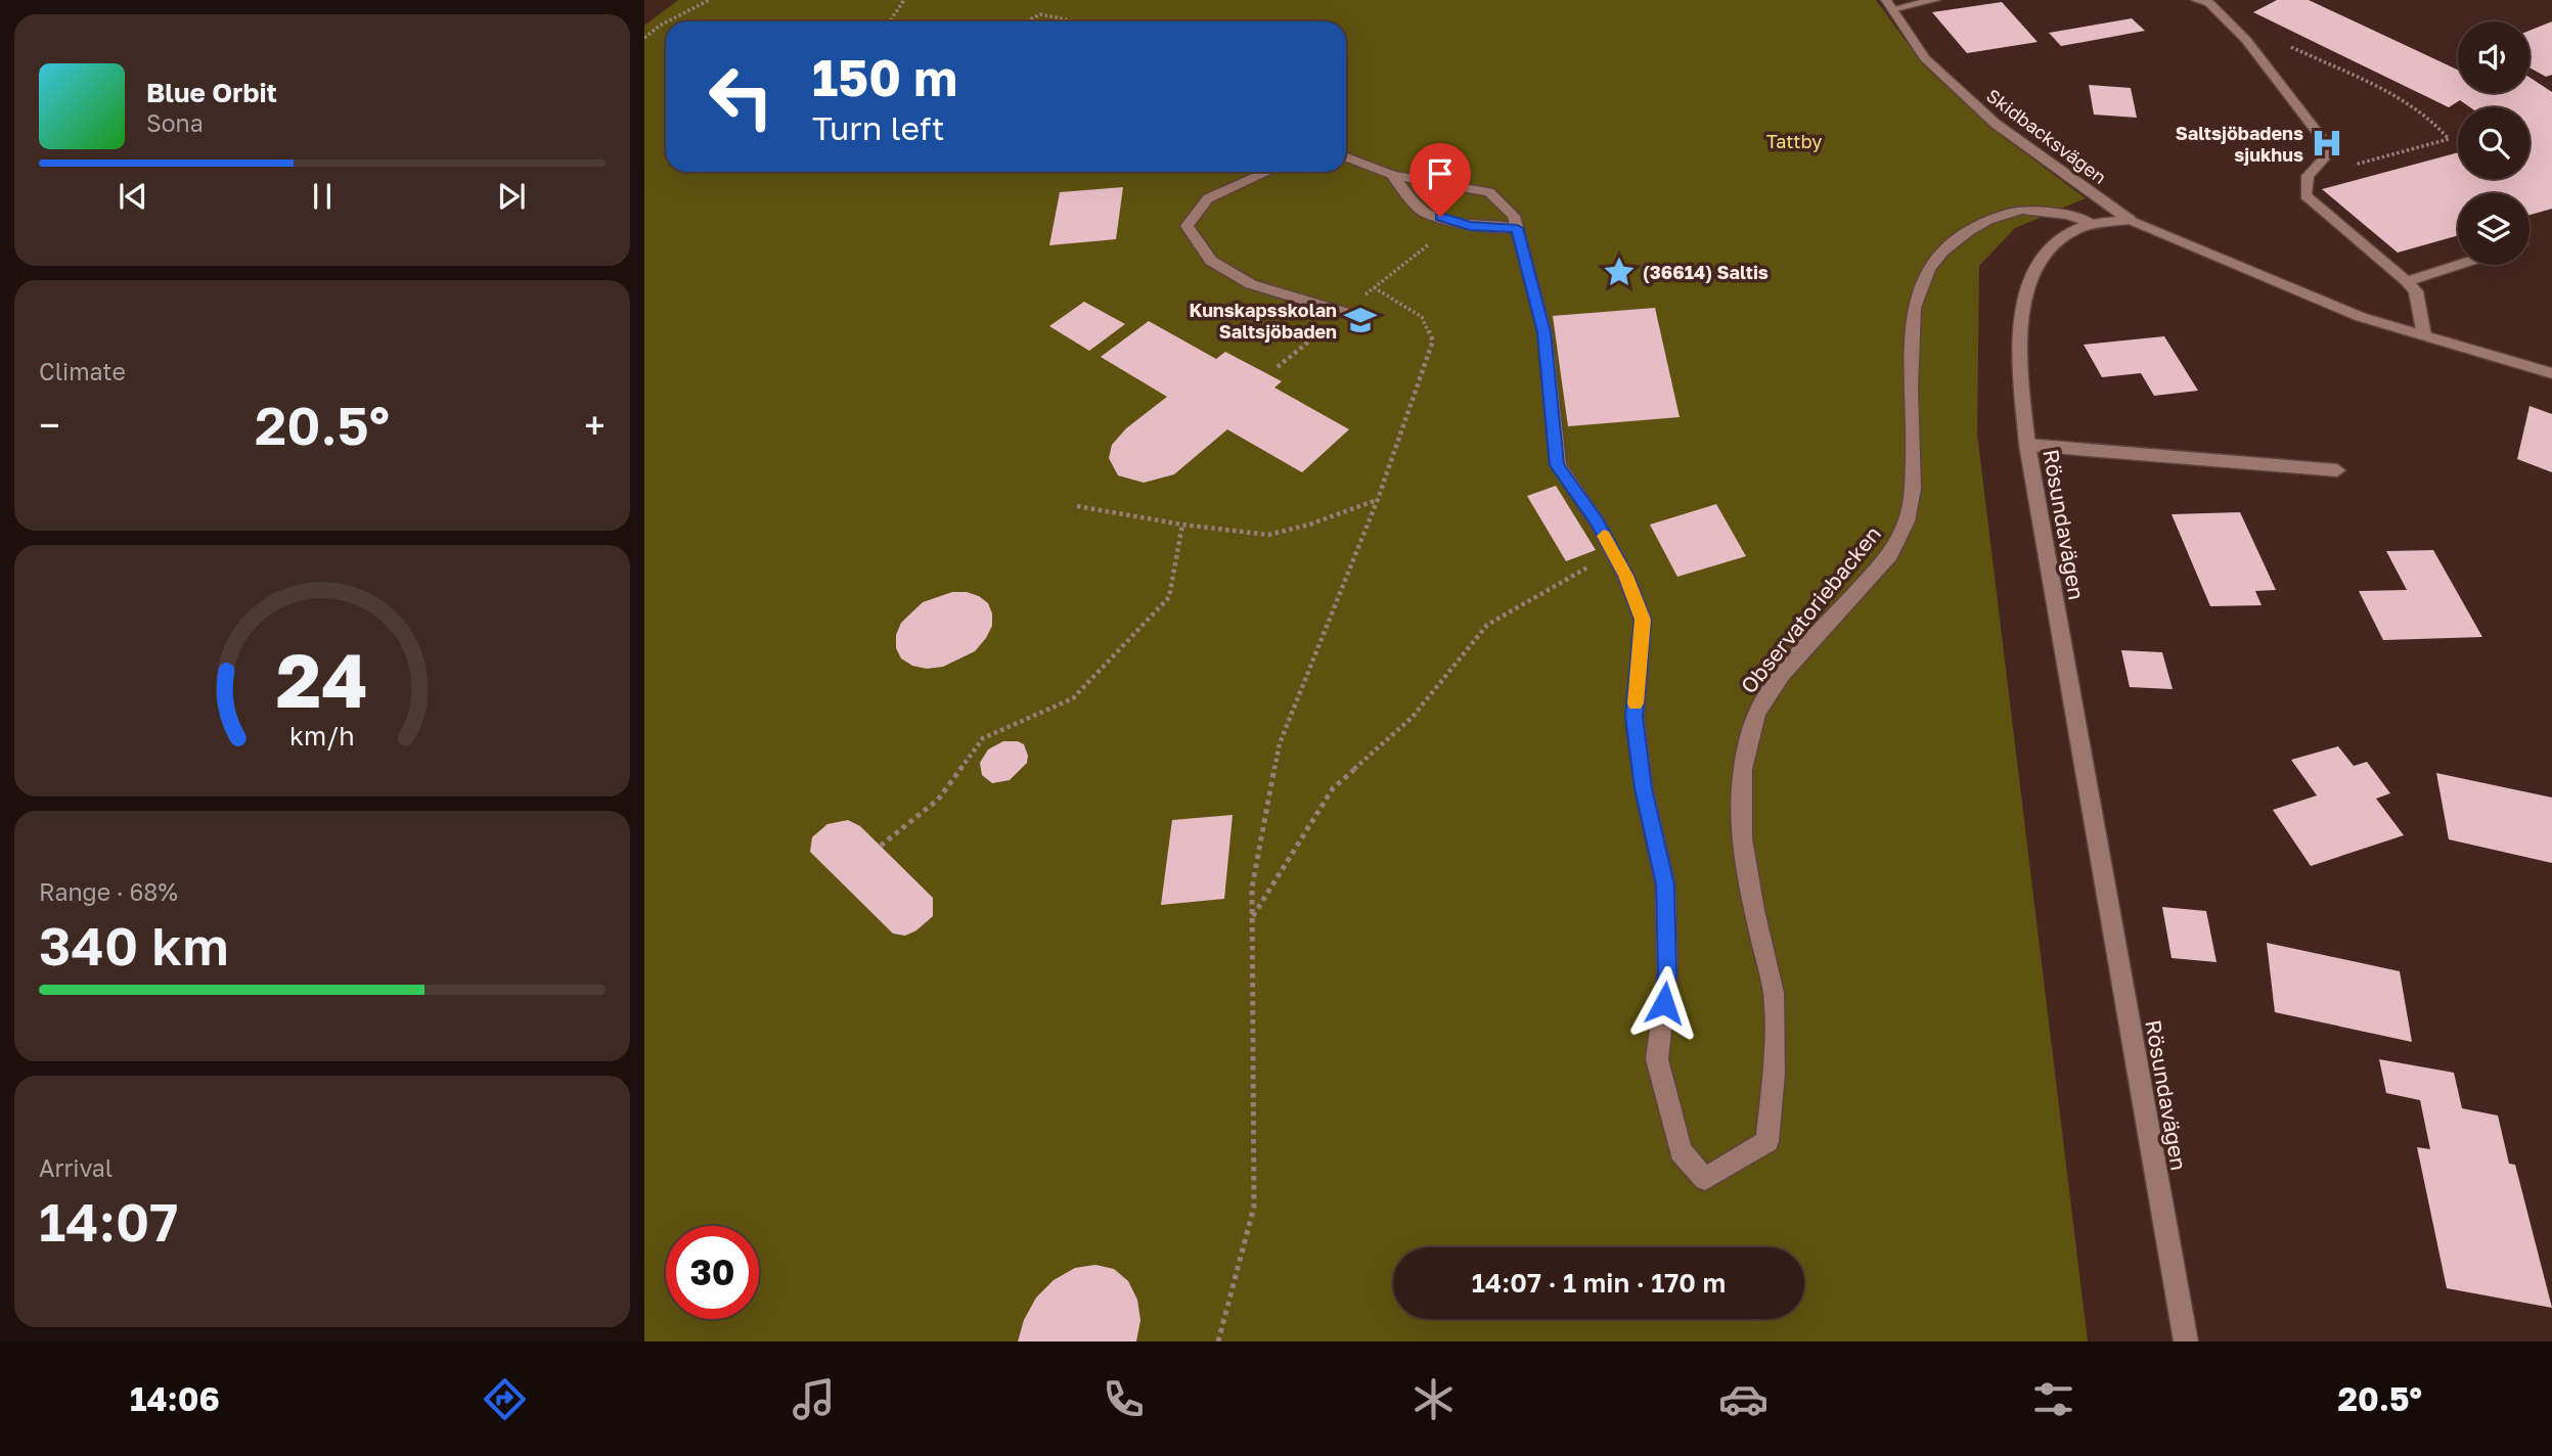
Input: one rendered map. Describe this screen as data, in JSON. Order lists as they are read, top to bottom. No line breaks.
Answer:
{"streets":{"street":["Skidbacksvägen","Rösundavägen","Observatoriebacken"]},"crossings":[["Skidbacksvägen","Rösundavägen"],["Rösundavägen","Observatoriebacken"]],"parks":["Tattby"],"places":{"hospital":["Saltsjöbadens sjukhus"],"place":["(36614) Saltis"],"school or university":["Kunskapsskolan Saltsjöbaden"]},"page":{"turn":["150 m","Turn left"],"song":["Blue Orbit","Sona"],"tile":["Climate",["Range · 68%","340 km"],["Arrival","14:07"]],"heat":["−","20.5°","+"],"limit":"30","trip":"14:07 · 1 min · 170 m","tabs":["14:06","20.5°"],"gauge":["24","km/h"]}}
